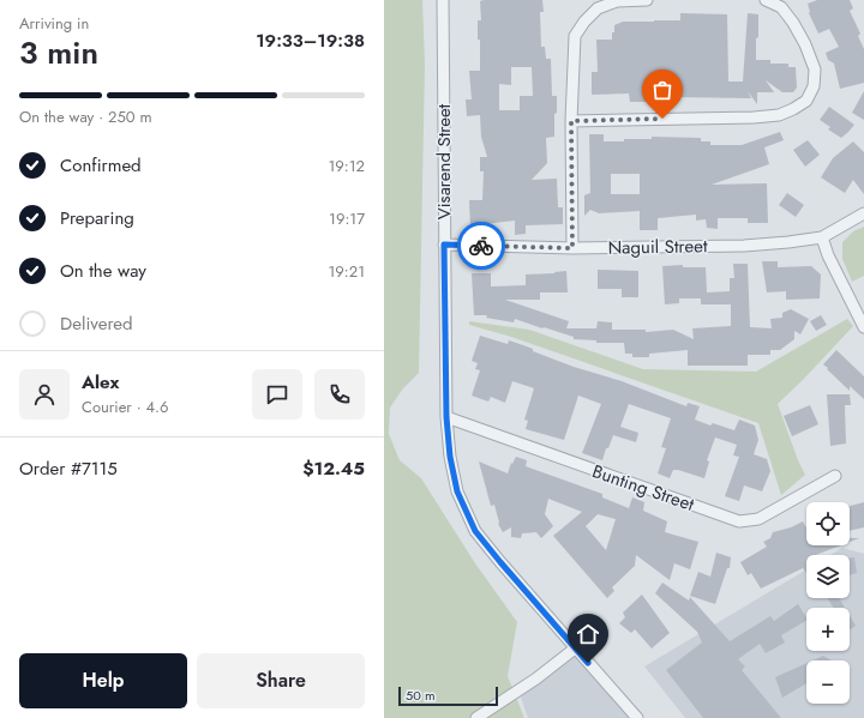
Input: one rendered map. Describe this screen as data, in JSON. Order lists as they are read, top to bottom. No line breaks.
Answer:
{"streets":{"street":["Visarend Street","Naguil Street","Bunting Street"]},"crossings":[["Visarend Street","Naguil Street"],["Visarend Street","Bunting Street"]],"scale_bar":"50 m","page":{"heading":["3 min","Arriving in","19:33–19:38"],"panel":["Alex","Courier · 4.6","Order #7115","$12.45"],"bar":"On the way · 250 m","list":[["Confirmed","19:12"],["Preparing","19:17"],["On the way","19:21"],"Delivered"],"map_buttons":["+","−"],"buttons":["Help","Share"],"scale":"50 m"}}
